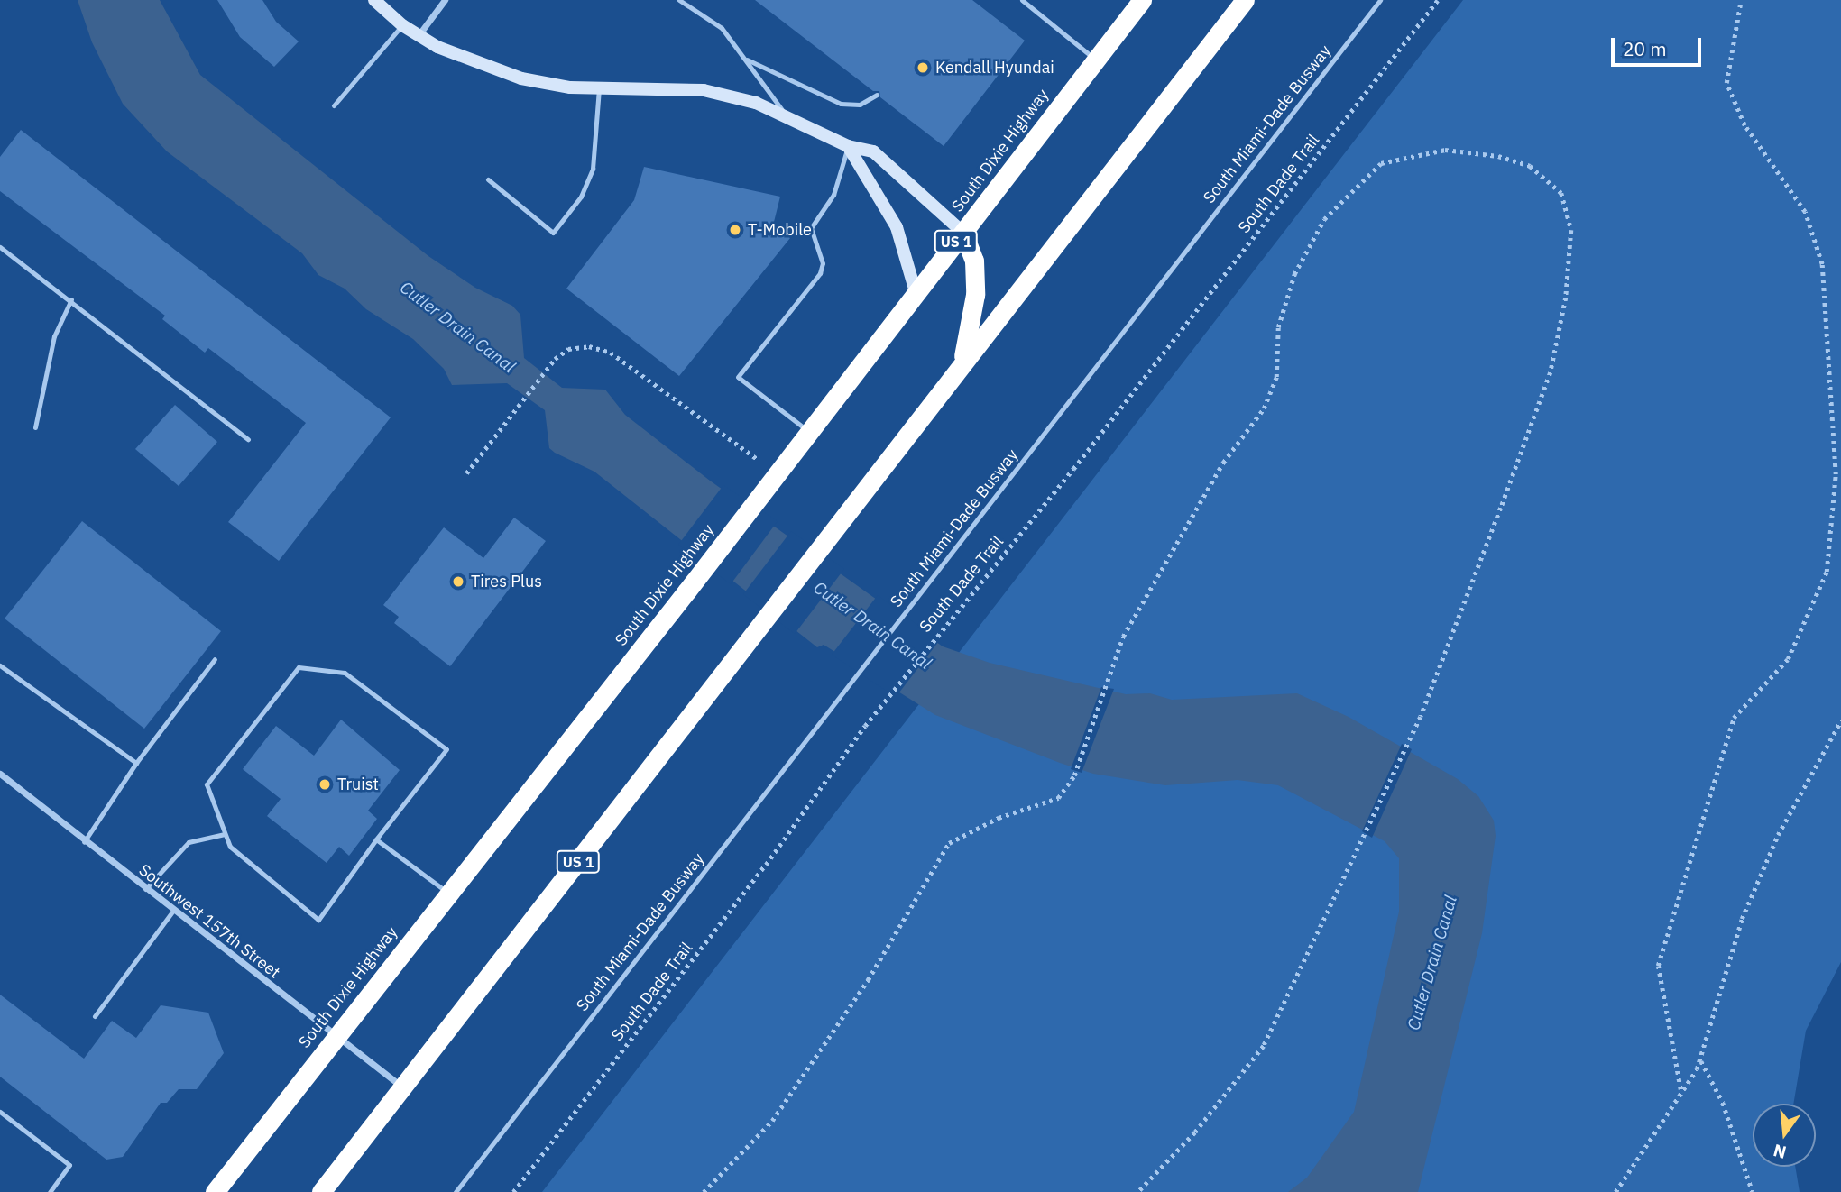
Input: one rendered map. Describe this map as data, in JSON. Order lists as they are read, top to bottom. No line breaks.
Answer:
{"streets":{"highway":["South Dixie Highway","US 1"],"street":["Southwest 157th Street"],"lane":["South Miami-Dade Busway"],"path":["South Dade Trail"]},"crossings":[["South Dixie Highway","Southwest 157th Street"],["US 1","Southwest 157th Street"]],"water":["Cutler Drain Canal"],"places":["Kendall Hyundai","T-Mobile","Tires Plus","Truist"],"scale_bar":"20 m","north":"bottom"}
